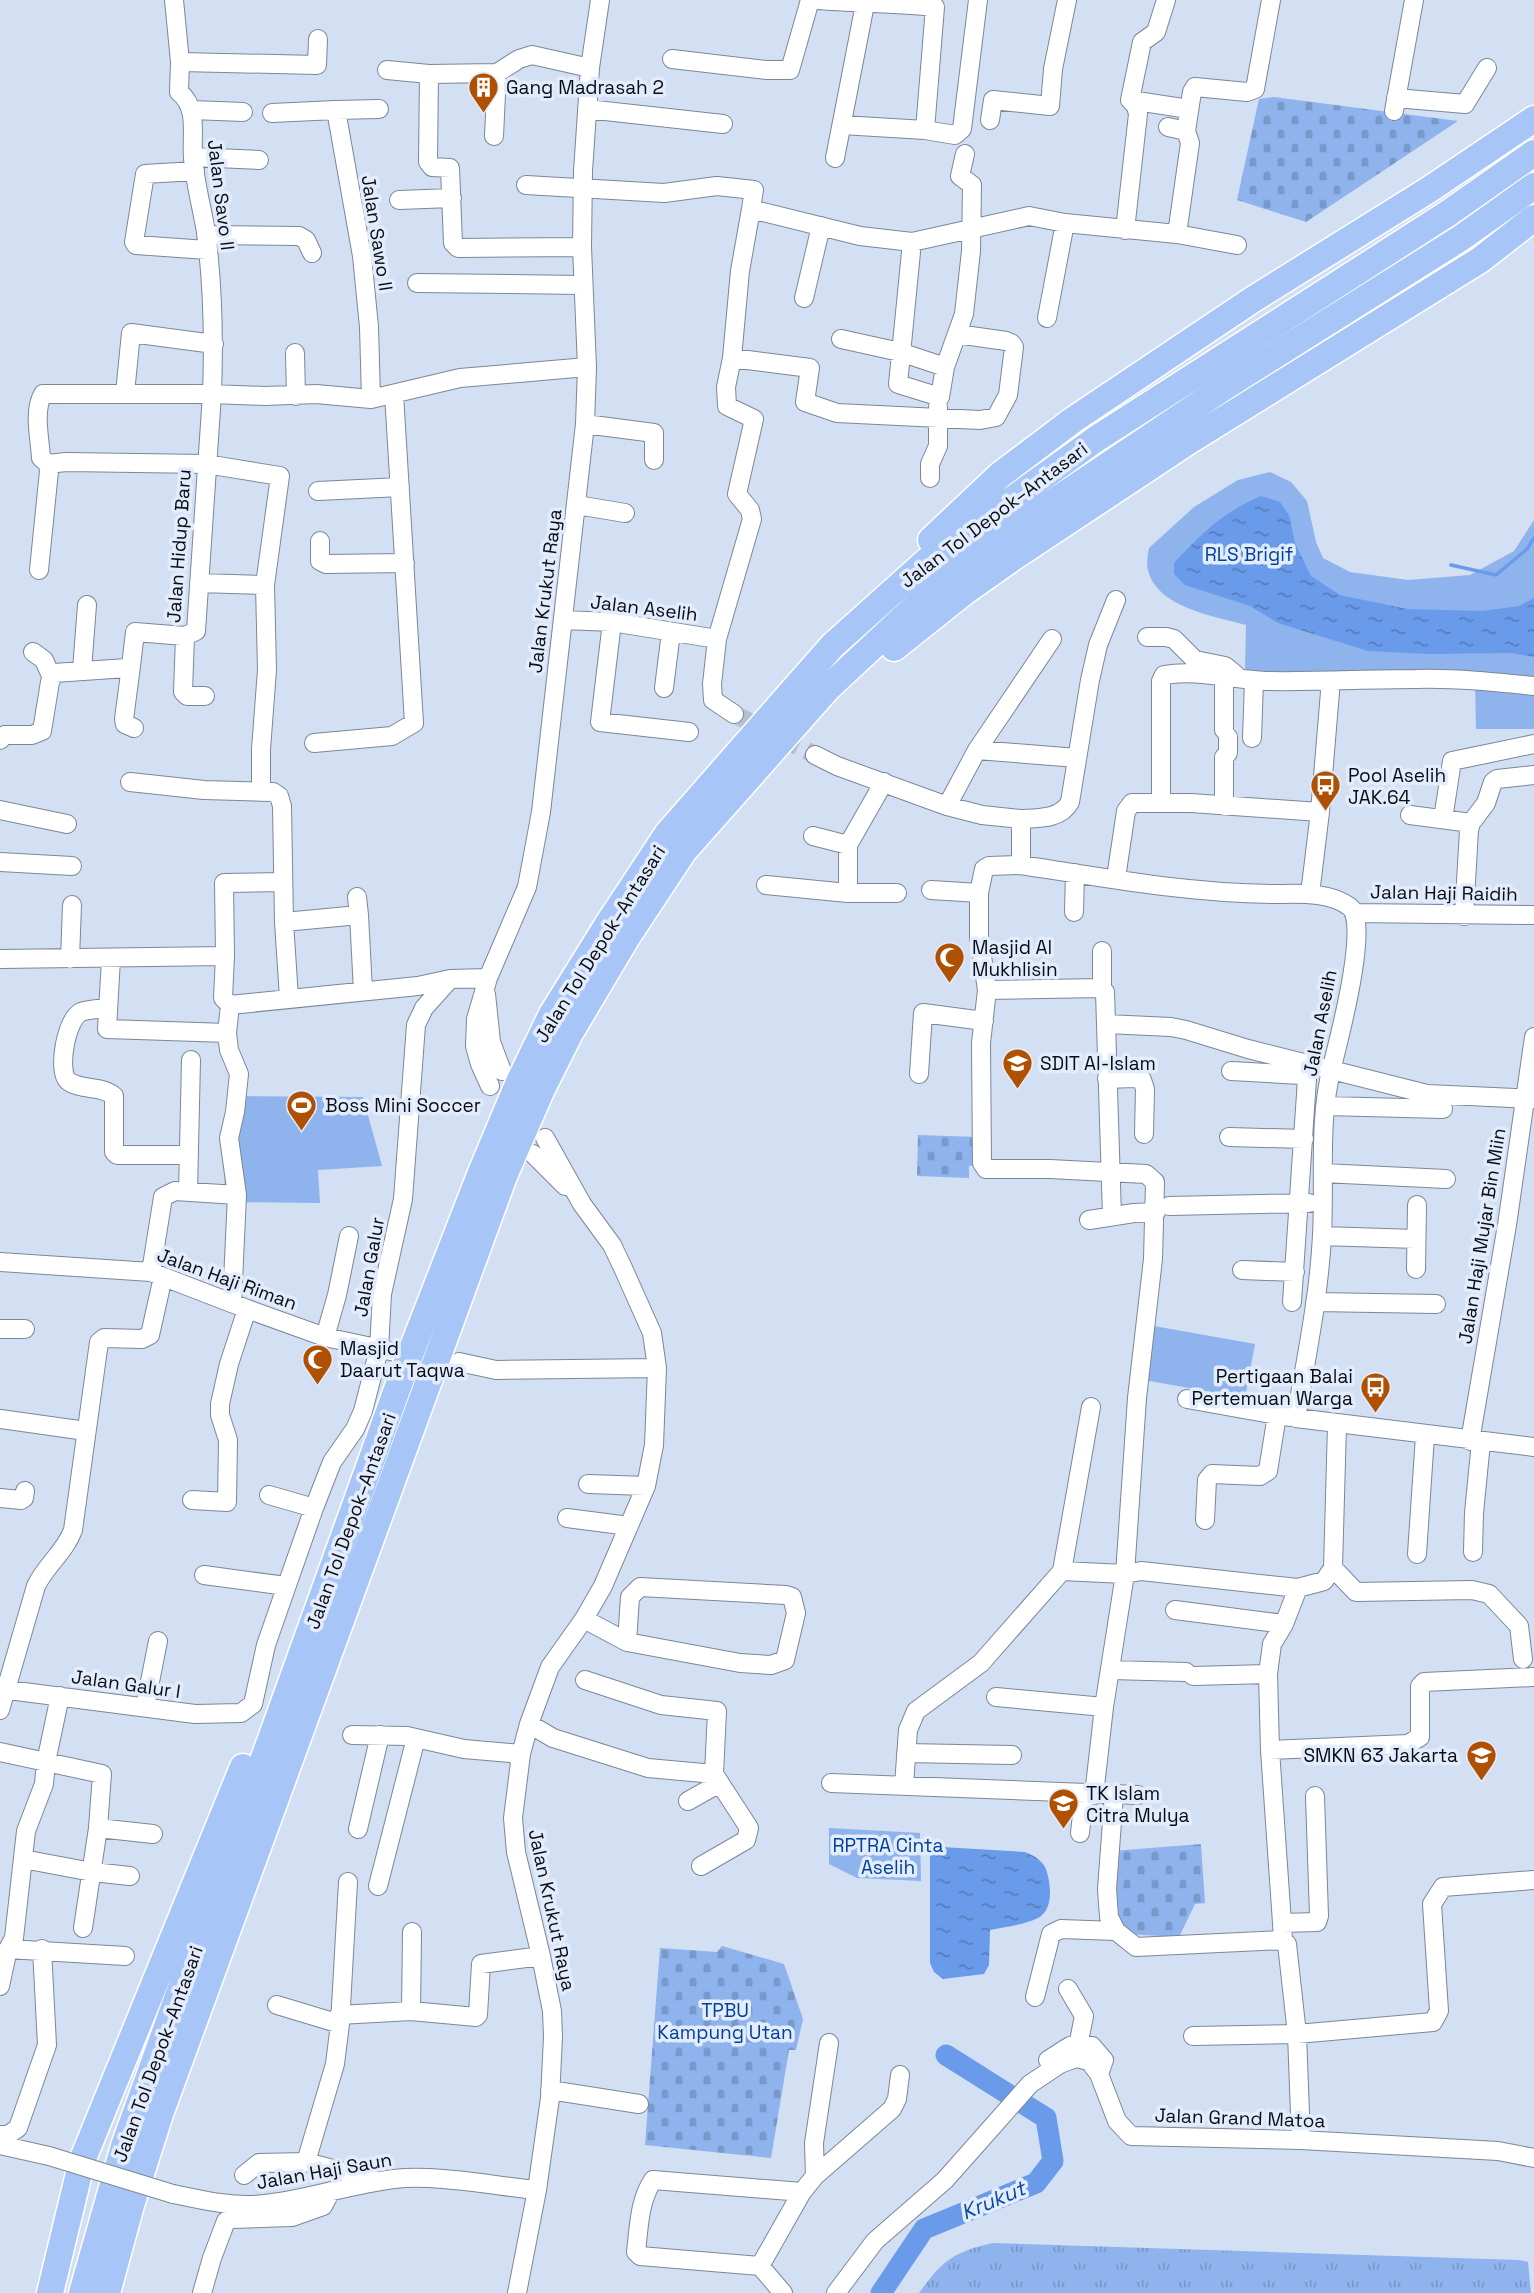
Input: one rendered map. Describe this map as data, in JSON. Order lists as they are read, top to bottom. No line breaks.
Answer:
{"streets":{"highway":["Jalan Tol Depok–Antasari"],"street":["Jalan Savo II","Jalan Sawo II","Jalan Hidup Baru","Jalan Krukut Raya","Jalan Aselih","Jalan Haji Raidih","Jalan Haji Mujar Bin Miin","Jalan Galur","Jalan Haji Riman","Jalan Galur I","Jalan Grand Matoa","Jalan Haji Saun"]},"crossings":[["Jalan Savo II","Jalan Hidup Baru"],["Jalan Krukut Raya","Jalan Aselih"],["Jalan Krukut Raya","Jalan Haji Saun"],["Jalan Aselih","Jalan Haji Raidih"],["Jalan Galur","Jalan Haji Riman"],["Jalan Galur","Jalan Galur I"]],"water":["Krukut"],"parks":["RLS Brigif","RPTRA Cinta Aselih","TPBU Kampung Utan"],"places":{"building":["Gang Madrasah 2"],"bus stop":["Pool Aselih JAK.64","Pertigaan Balai Pertemuan Warga"],"mosque":["Masjid Al Mukhlisin","Masjid Daarut Taqwa"],"school or university":["SDIT Al-Islam","SMKN 63 Jakarta","TK Islam Citra Mulya"],"sports":["Boss Mini Soccer"]}}
